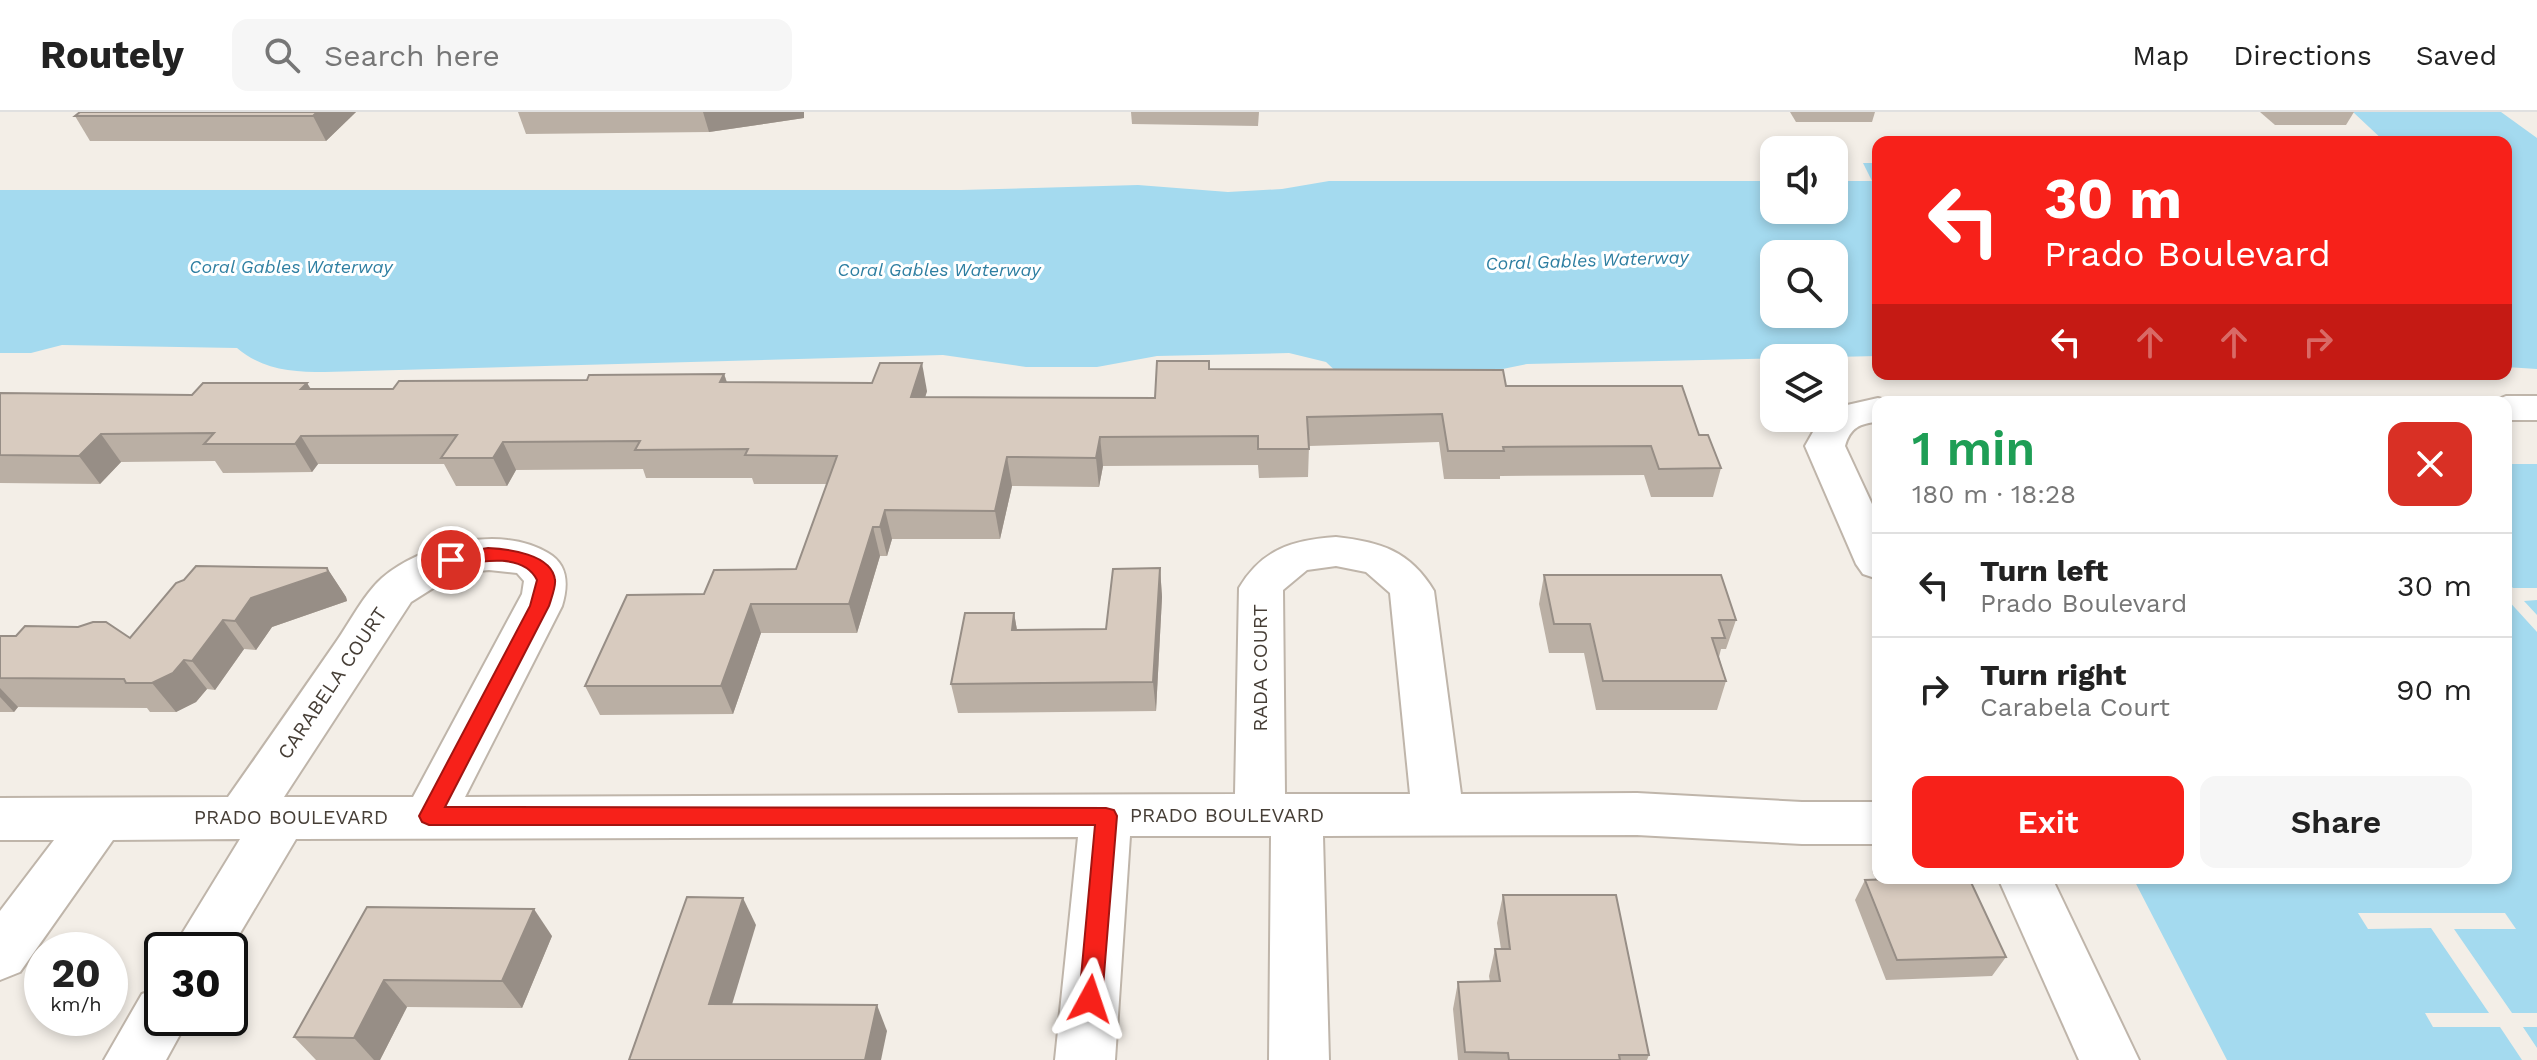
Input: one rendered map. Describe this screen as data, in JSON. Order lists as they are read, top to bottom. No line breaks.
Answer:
{"streets":{"street":["RADA COURT","CARABELA COURT","PRADO BOULEVARD"]},"crossings":[["RADA COURT","PRADO BOULEVARD"],["CARABELA COURT","PRADO BOULEVARD"]],"water":["Coral Gables Waterway"],"page":{"header":"Routely","search":"Search here","nav":["Map","Directions","Saved"],"turn":["30 m","Prado Boulevard"],"heading":["1 min","180 m · 18:28"],"list":[{"name":"Turn left","note":"Prado Boulevard","value":"30 m"},{"name":"Turn right","note":"Carabela Court","value":"90 m"}],"buttons":["Exit","Share"],"speed":"20 km/h","limit":"30"}}
